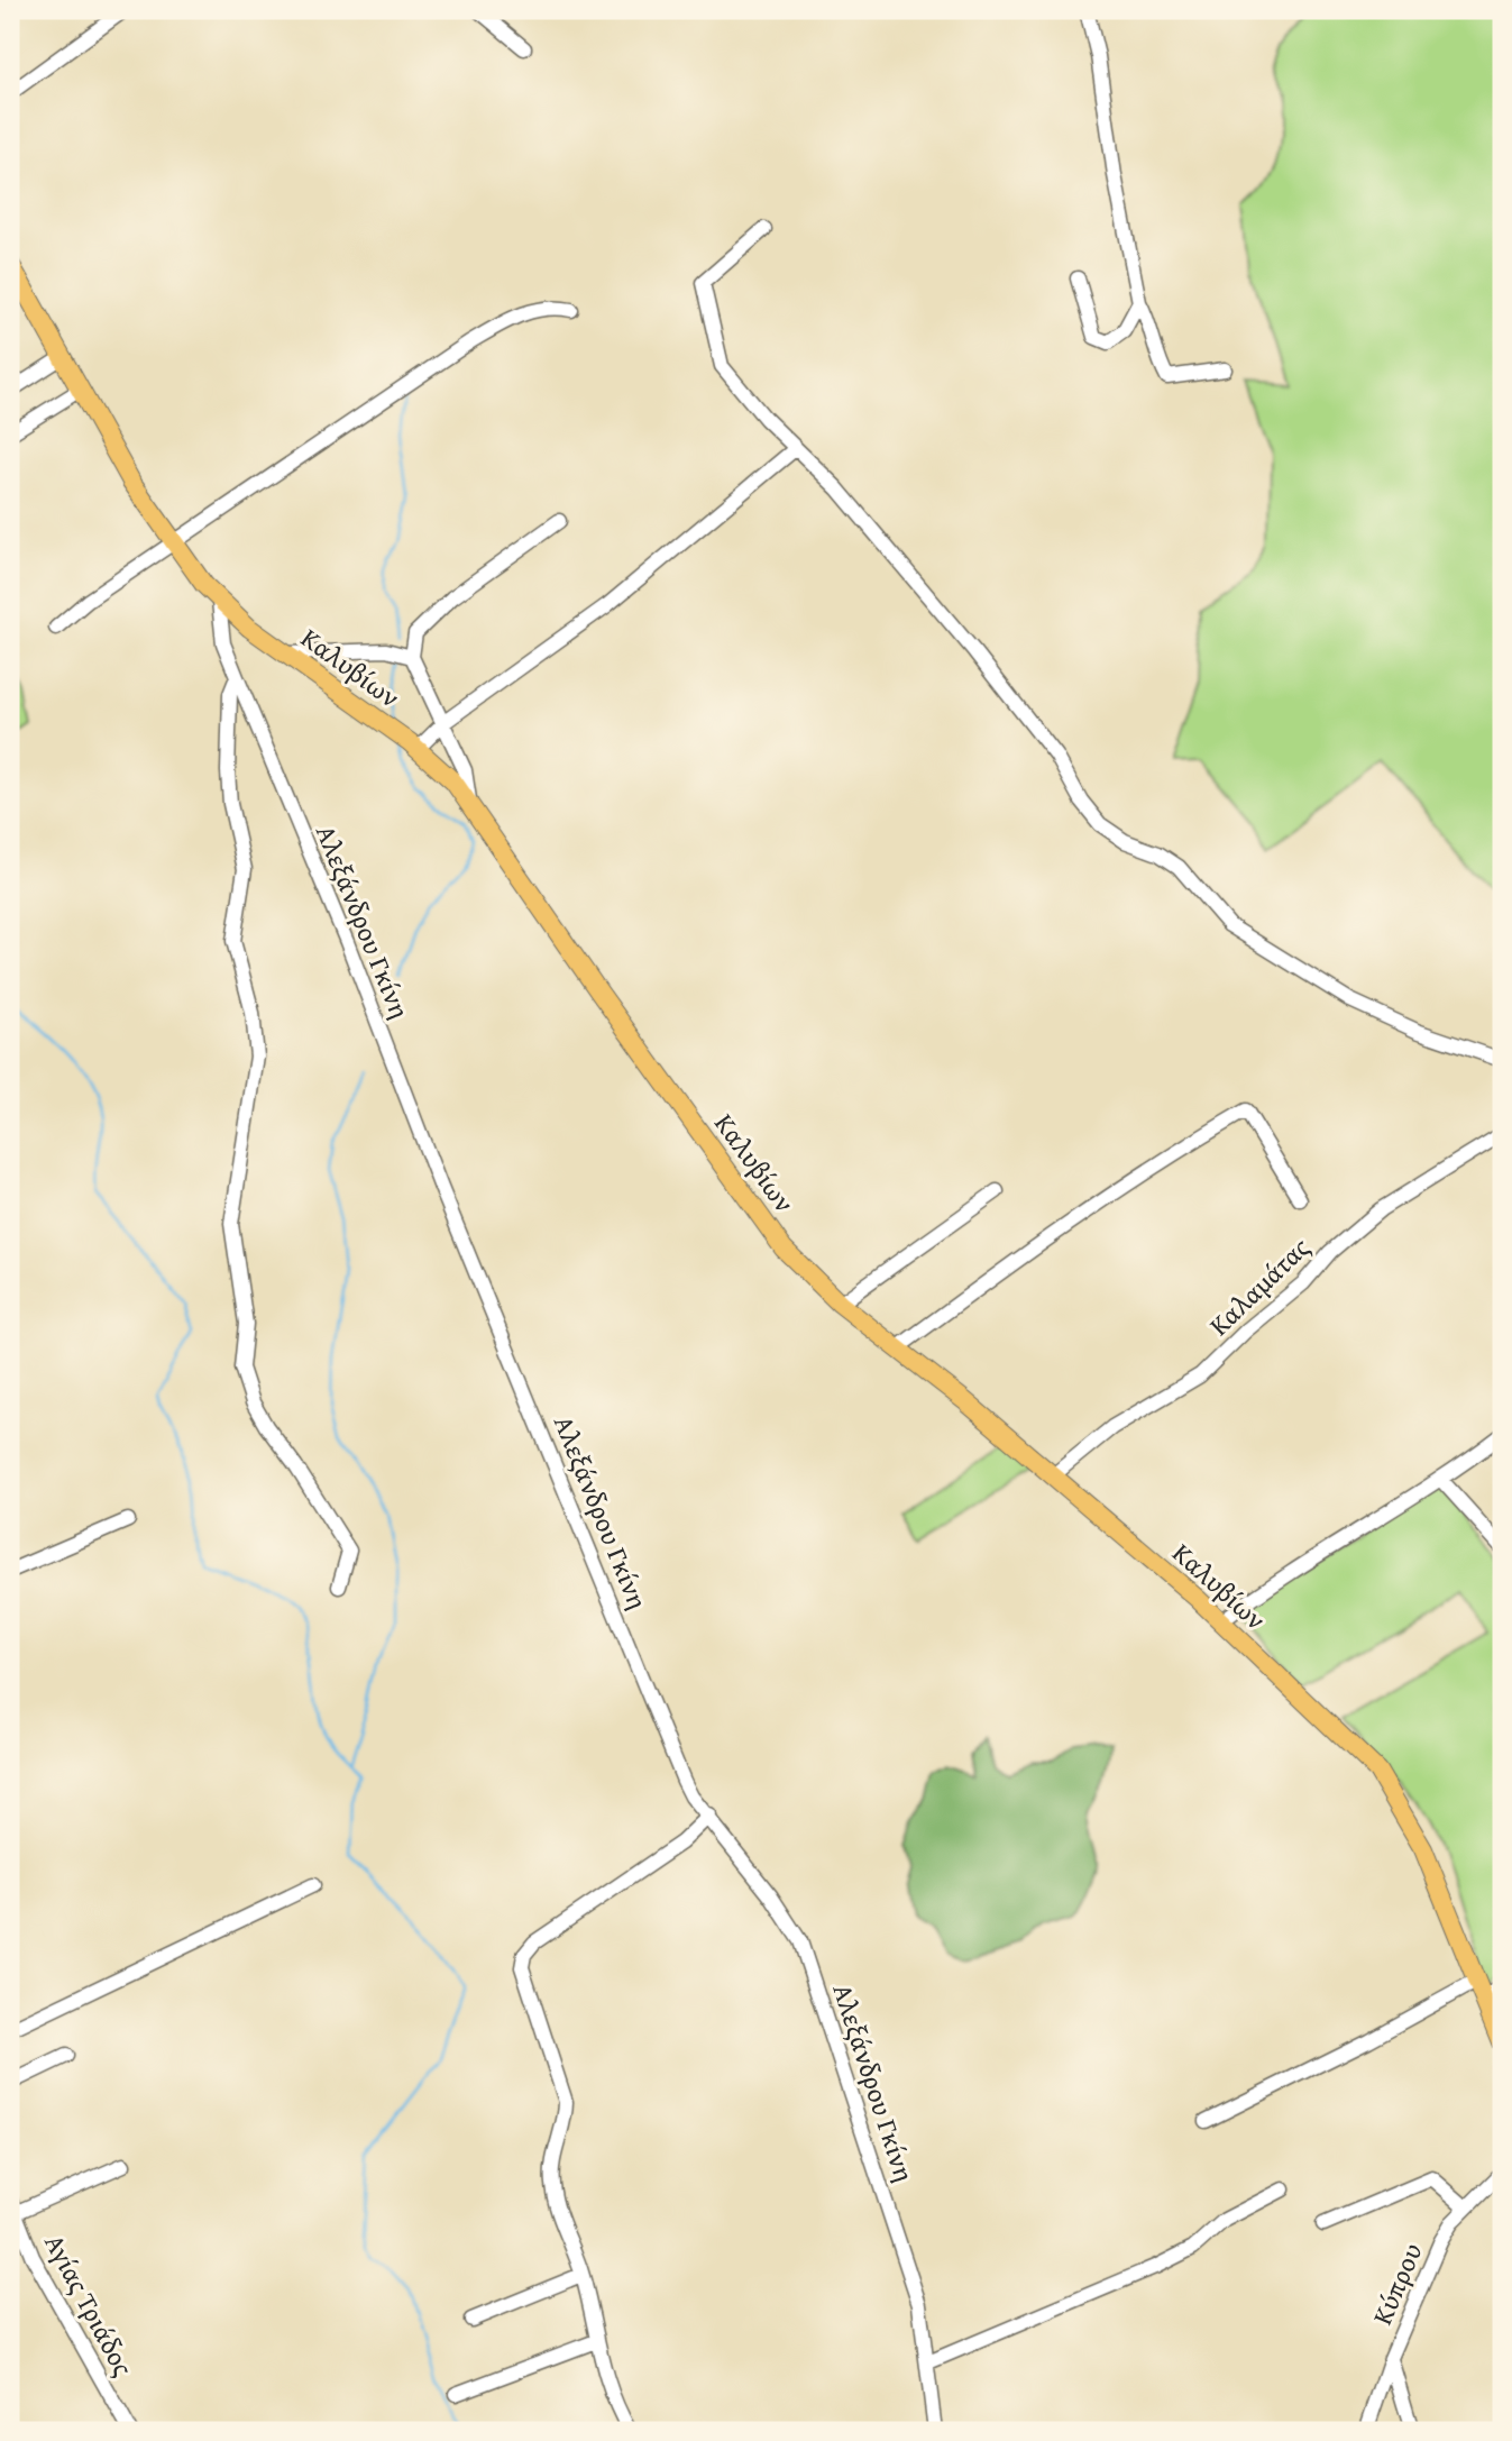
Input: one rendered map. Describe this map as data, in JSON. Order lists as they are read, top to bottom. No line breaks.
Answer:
{"streets":{"main road":["Καλυβίων"],"street":["Αλεξάνδρου Γκίνη","Καλαμάτας","Κύπρου","Αγίας Τριάδος"]},"crossings":[["Καλυβίων","Αλεξάνδρου Γκίνη"],["Καλυβίων","Καλαμάτας"]]}
